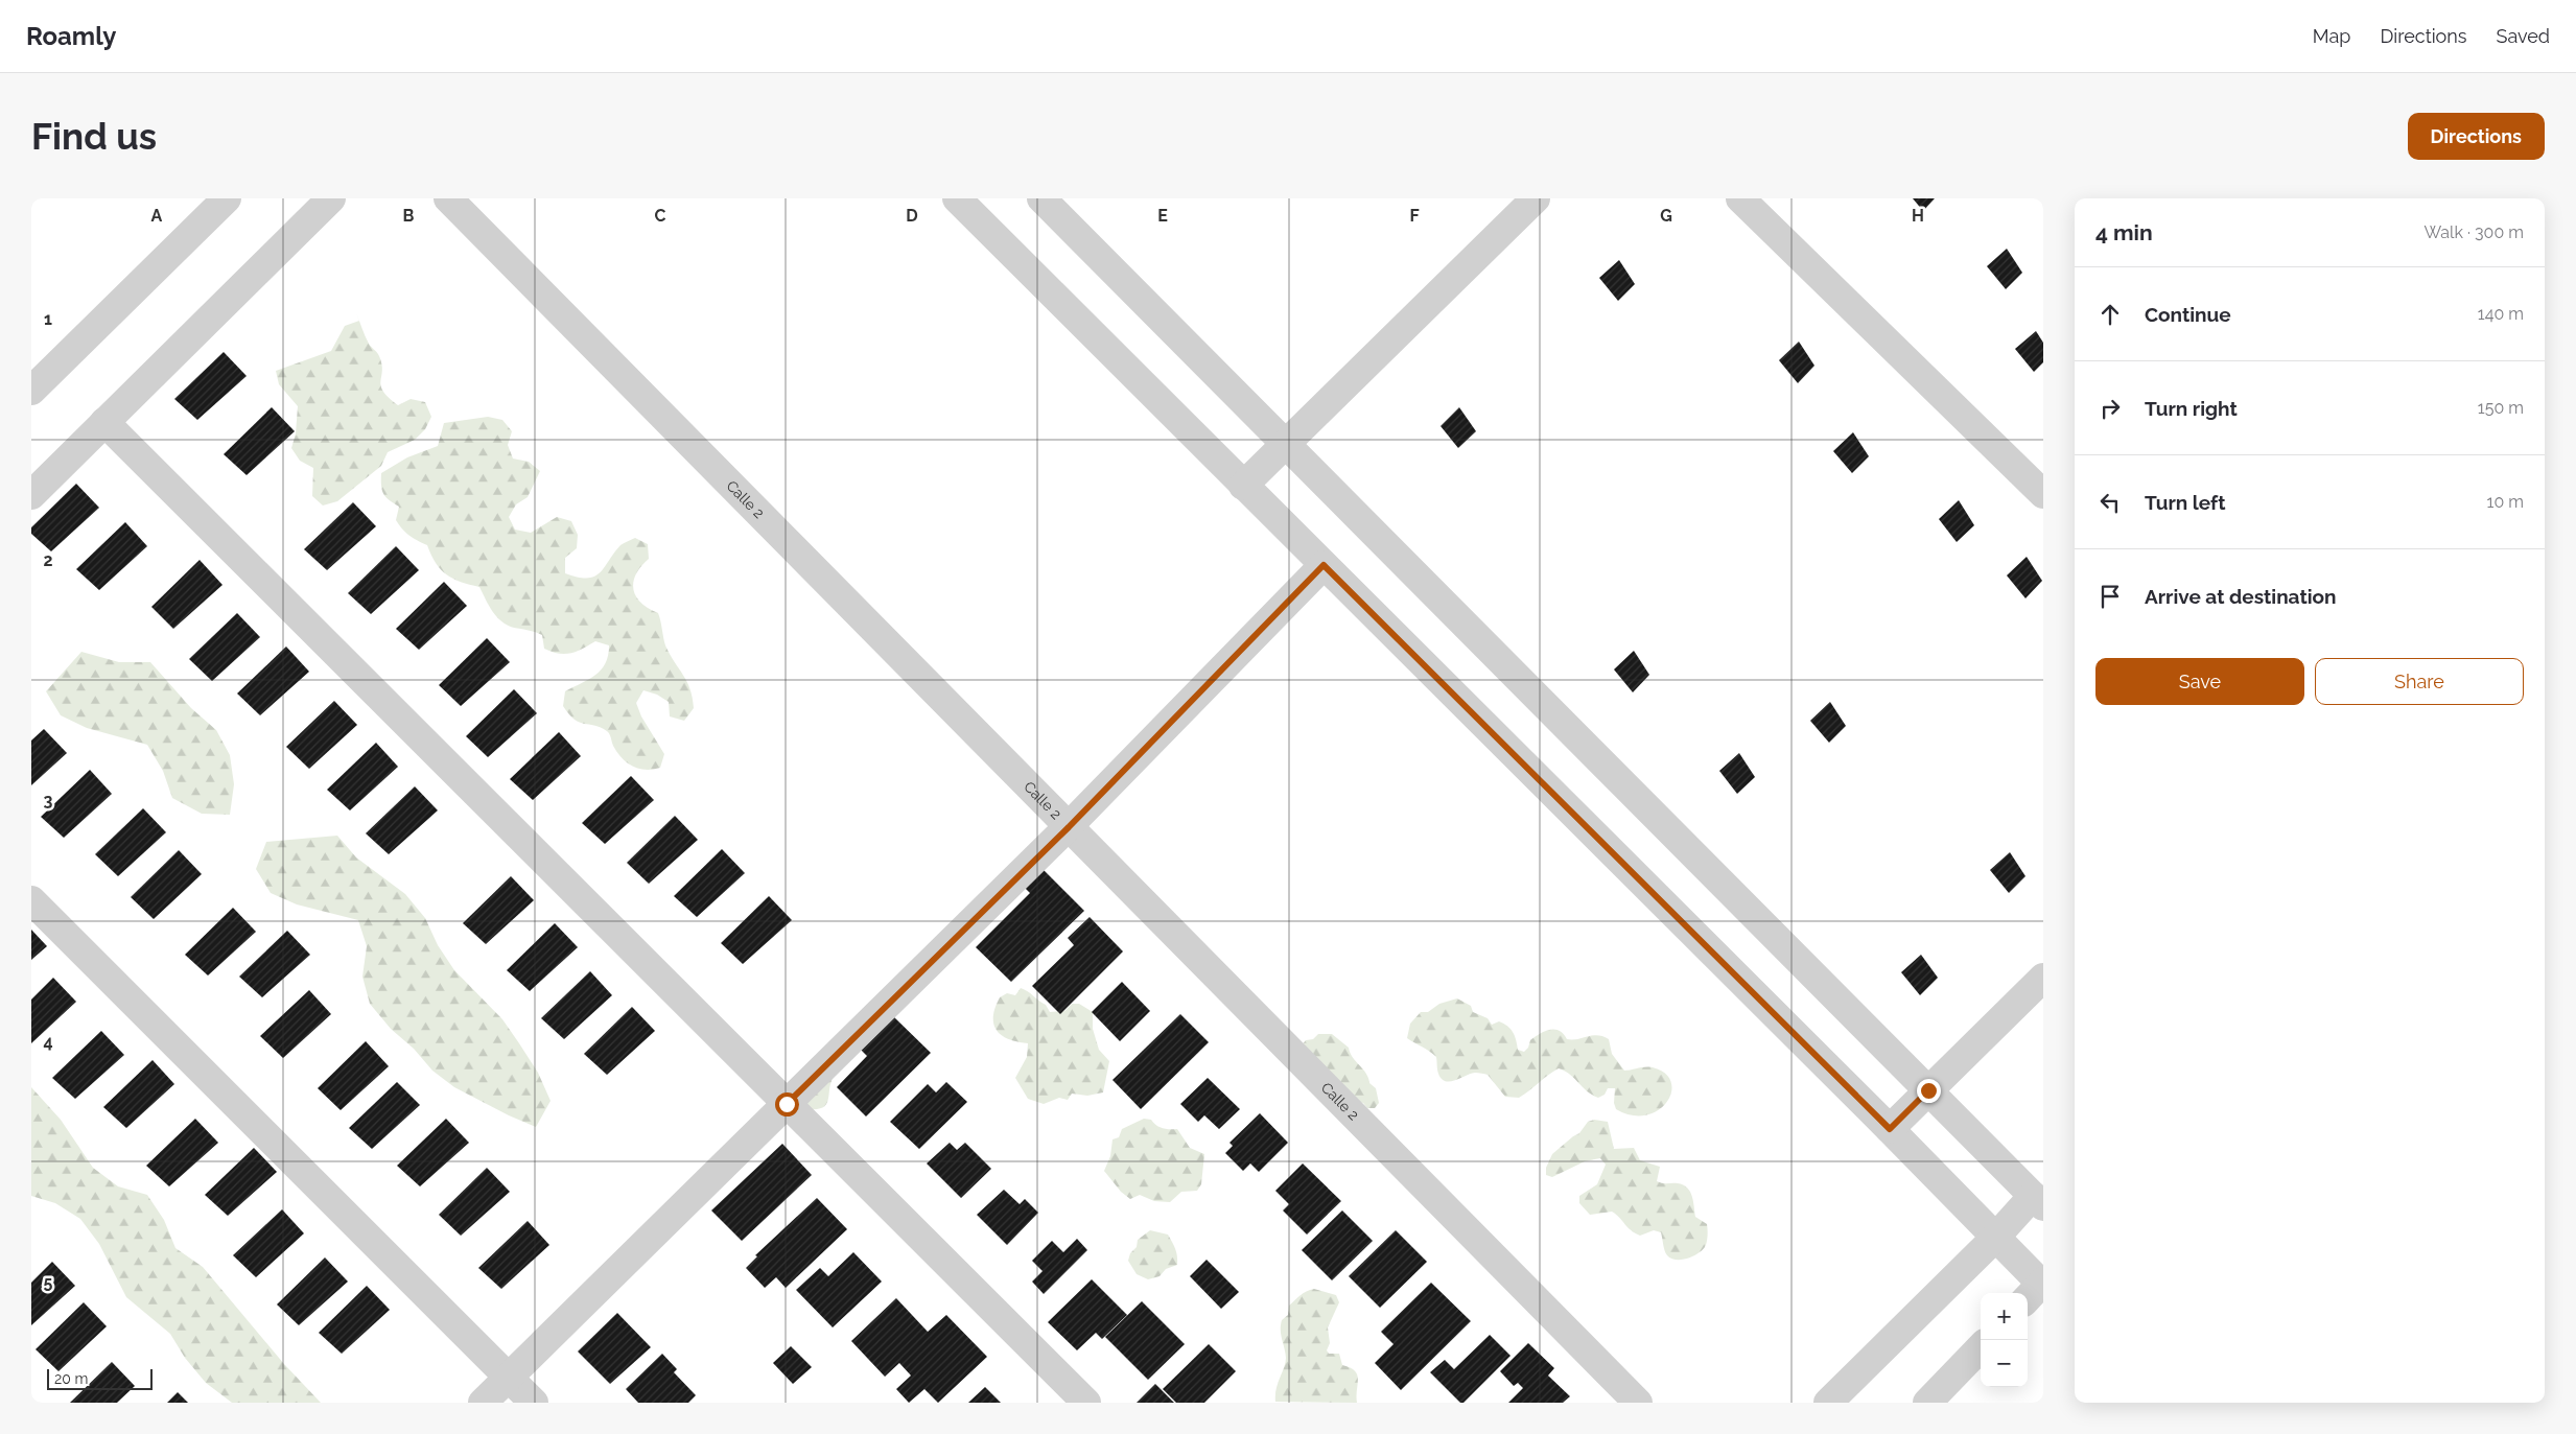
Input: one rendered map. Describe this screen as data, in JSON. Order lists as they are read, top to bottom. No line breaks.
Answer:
{"streets":{"street":["Calle 2"]},"scale_bar":"20 m","page":{"header":"Roamly","nav":["Map","Directions","Saved"],"buttons":["Directions",["Save","Share"]],"title":"Find us","heading":["4 min","Walk · 300 m"],"list":[["Continue","140 m"],["Turn right","150 m"],["Turn left","10 m"],"Arrive at destination"],"map_buttons":["+","−"],"scale":"20 m"},"grid":{"columns":["A","B","C","D","E","F","G","H"],"rows":["1","2","3","4","5"]}}
